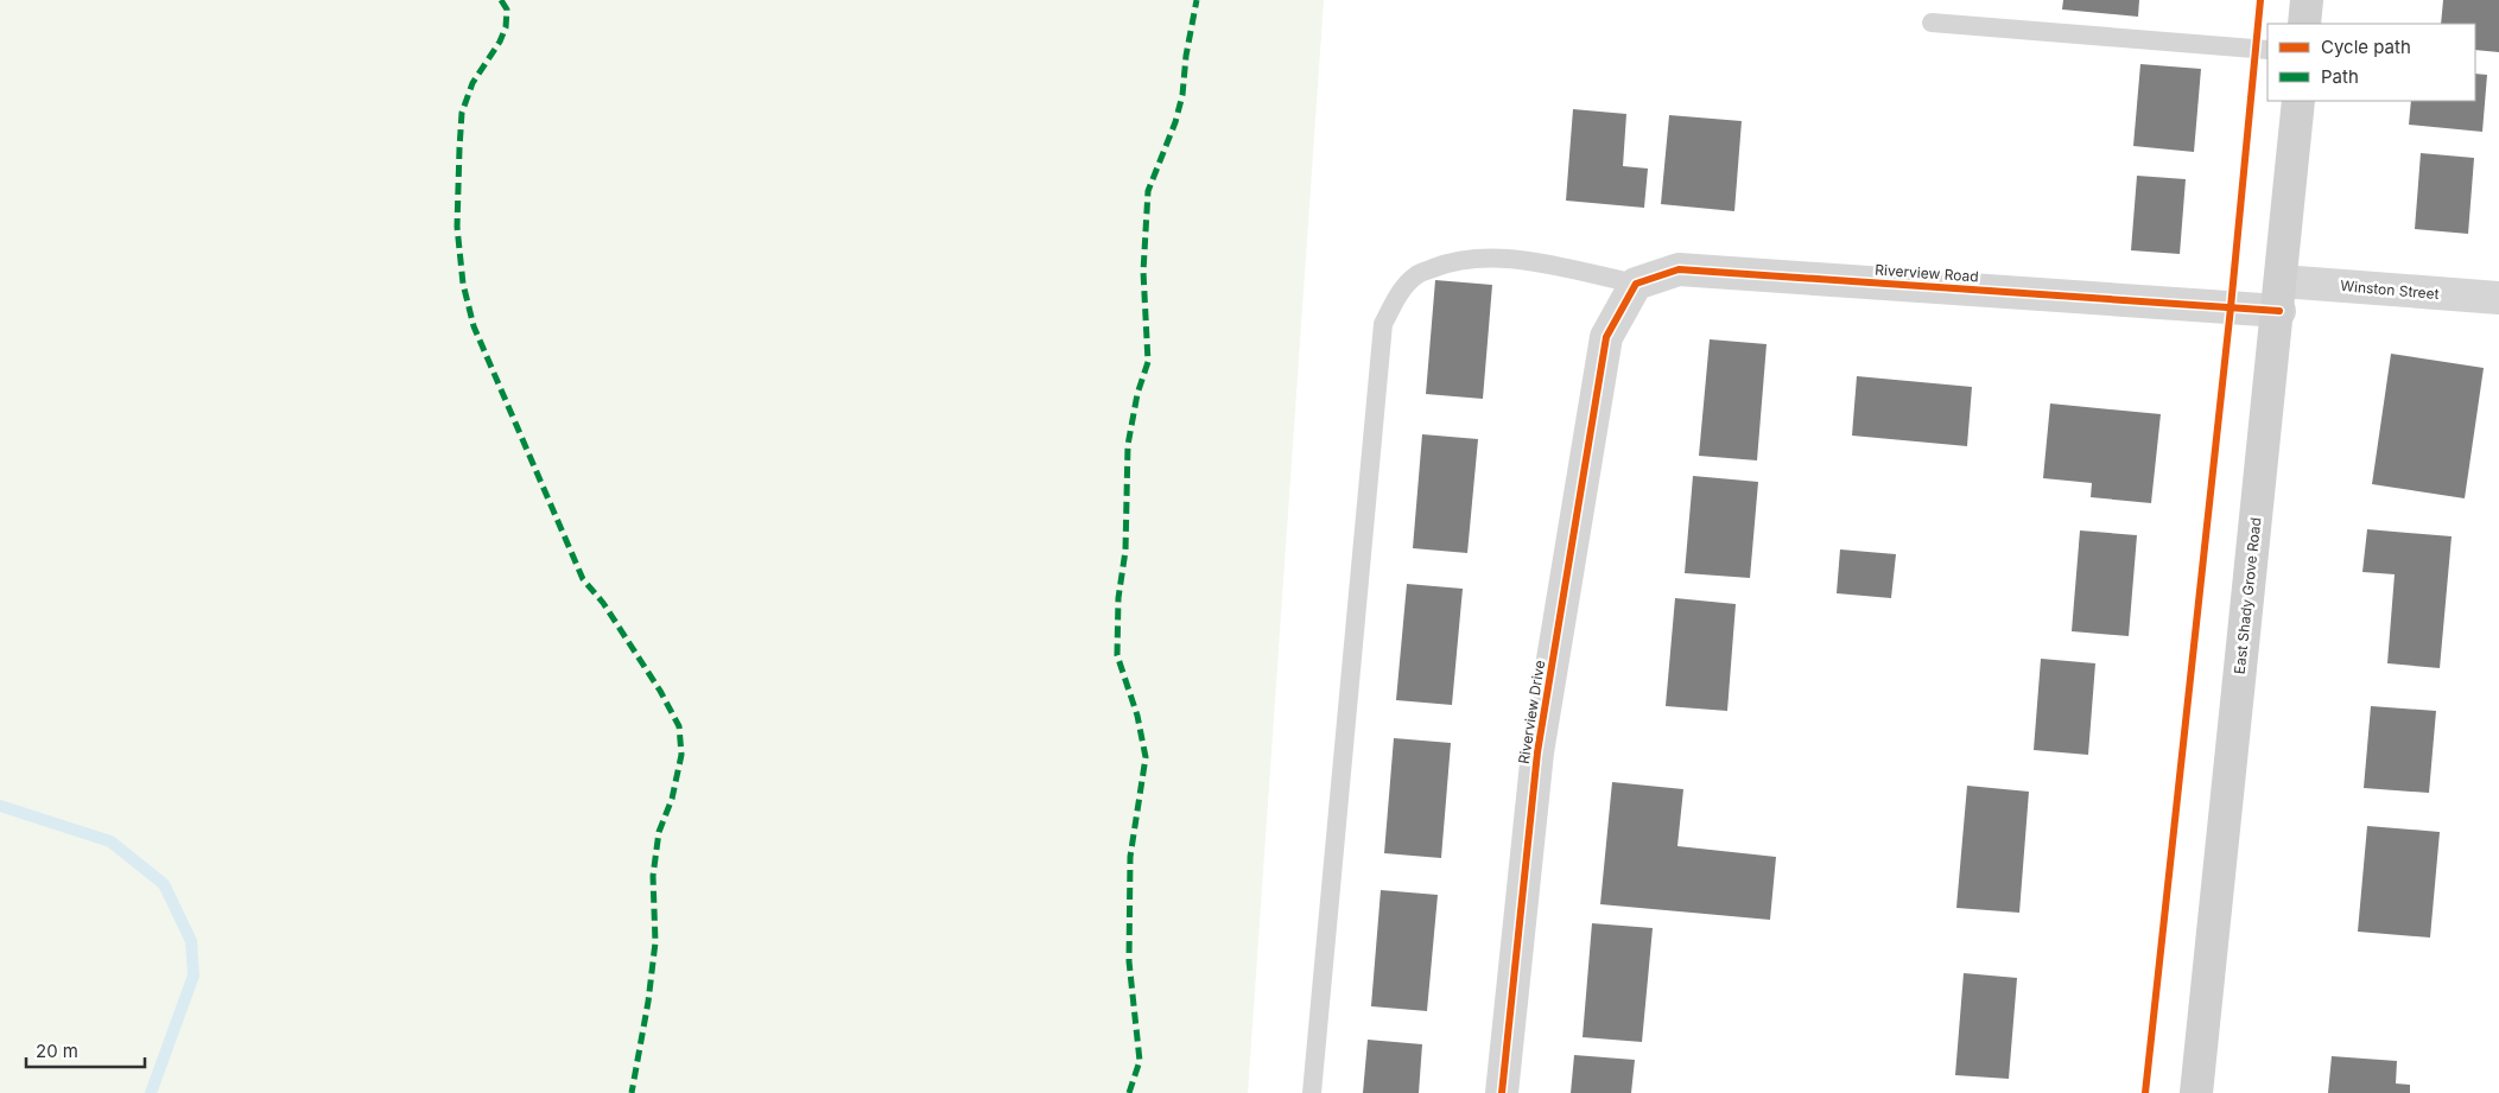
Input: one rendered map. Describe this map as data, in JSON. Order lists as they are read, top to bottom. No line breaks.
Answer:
{"streets":{"main road":["East Shady Grove Road"],"street":["Riverview Road","Winston Street","Riverview Drive"]},"crossings":[["Riverview Road","Winston Street"],["Riverview Road","East Shady Grove Road"],["Riverview Road","Riverview Drive"],["Winston Street","East Shady Grove Road"]],"legend":["Cycle path","Path"],"scale_bar":"20 m"}
